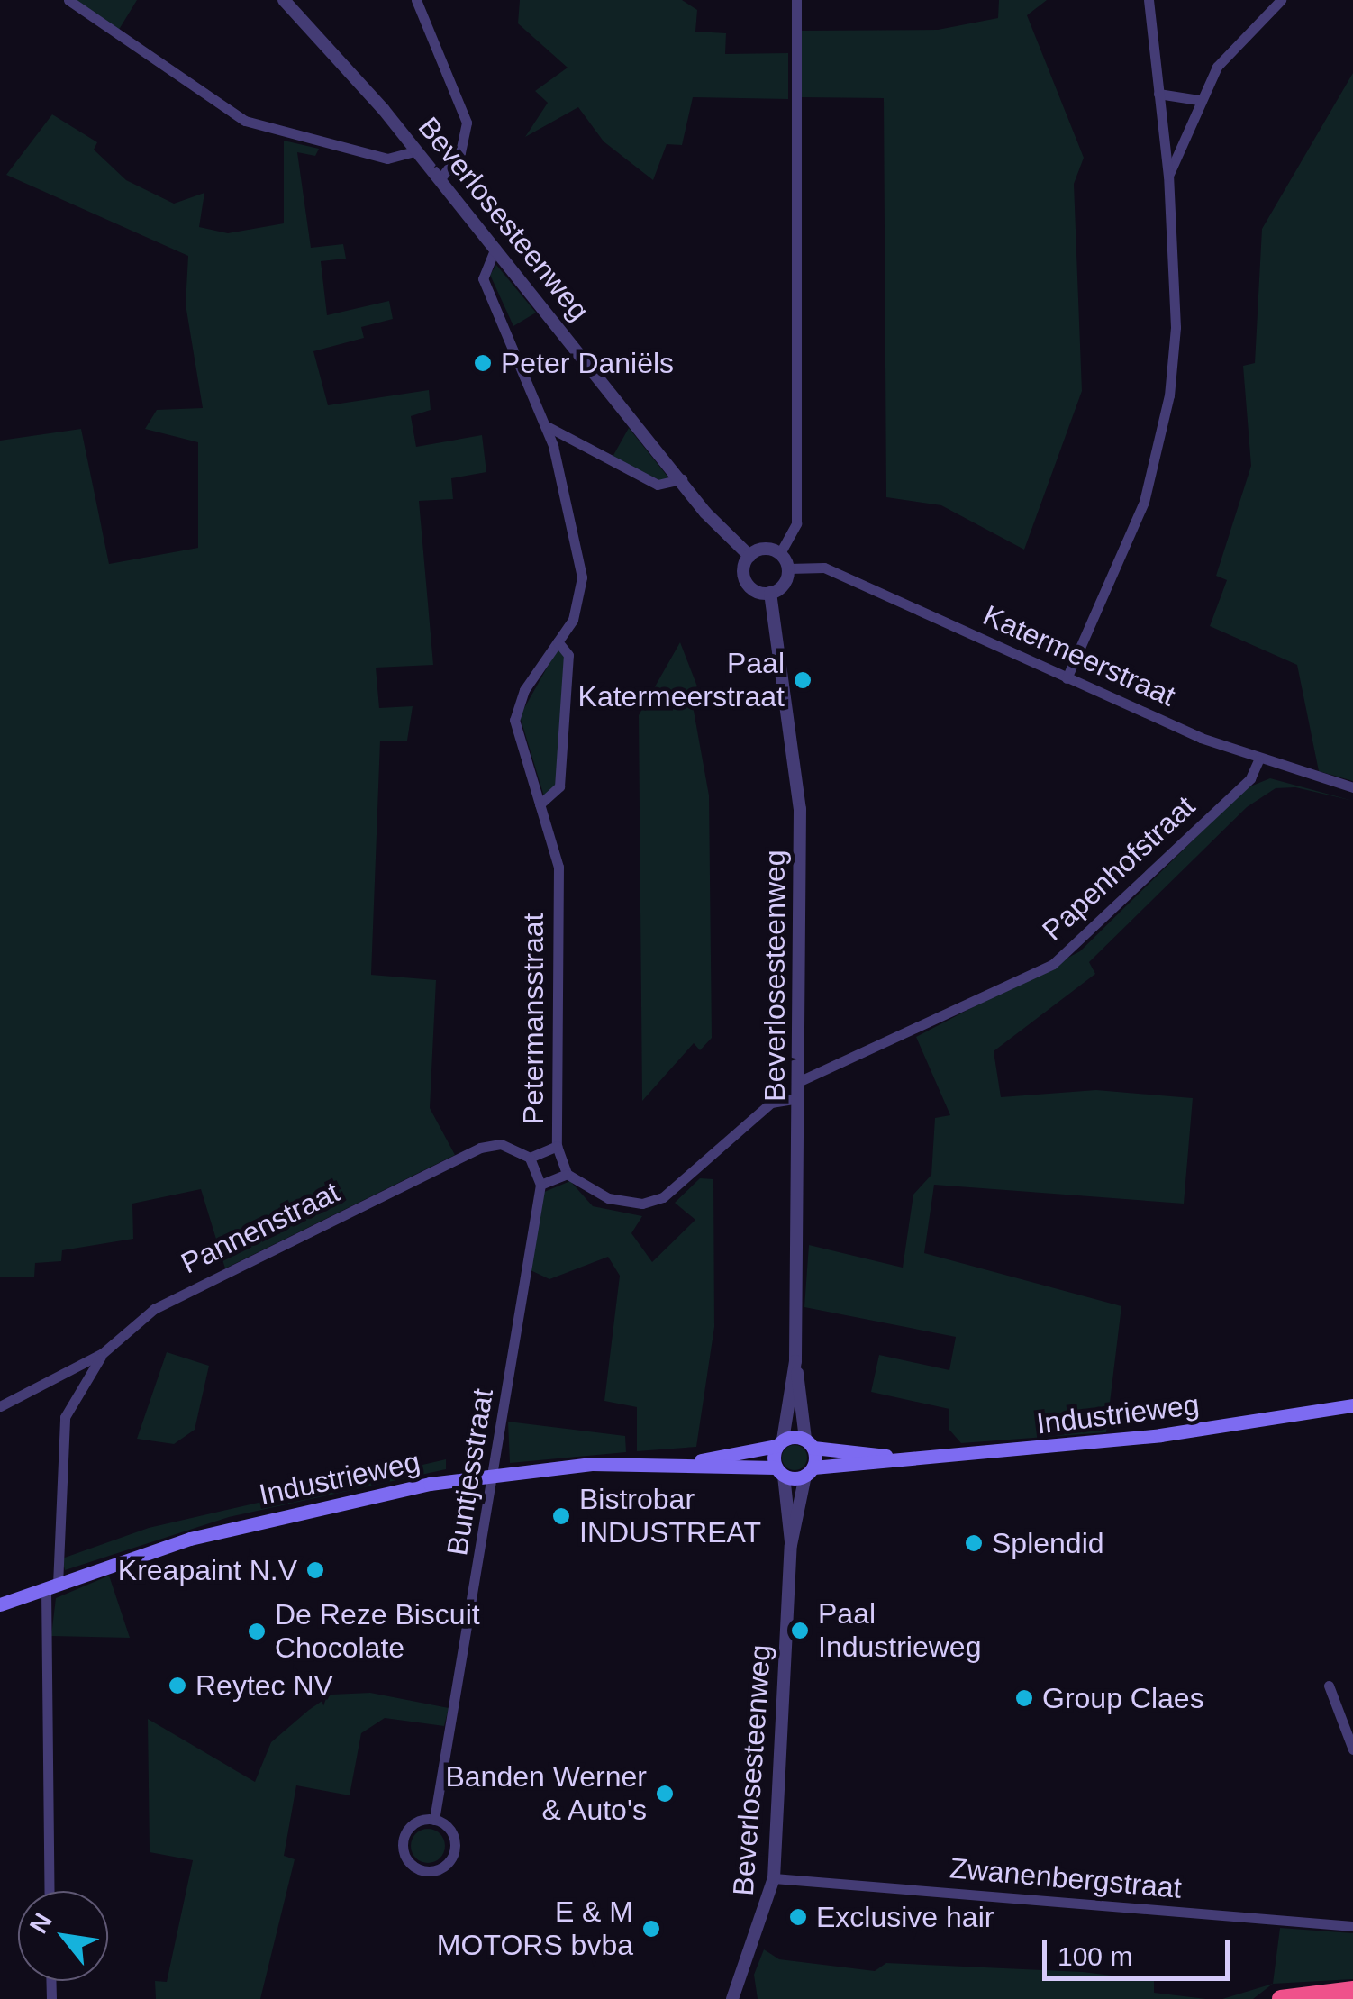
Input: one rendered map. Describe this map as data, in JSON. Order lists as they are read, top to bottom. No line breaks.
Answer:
{"streets":{"main road":["Industrieweg"],"street":["Beverlosesteenweg","Katermeerstraat","Papenhofstraat","Petermansstraat","Pannenstraat","Buntjesstraat","Zwanenbergstraat"]},"crossings":[["Beverlosesteenweg","Papenhofstraat"],["Beverlosesteenweg","Petermansstraat"],["Beverlosesteenweg","Industrieweg"],["Beverlosesteenweg","Zwanenbergstraat"],["Katermeerstraat","Papenhofstraat"],["Industrieweg","Buntjesstraat"]],"places":["Peter Daniëls","Paal Katermeerstraat","Bistrobar INDUSTREAT","Splendid","Kreapaint N.V","Paal Industrieweg","De Reze Biscuit Chocolate","Reytec NV","Group Claes","Banden Werner & Auto's","Exclusive hair","E & M MOTORS bvba"],"scale_bar":"100 m","north":"top left"}
